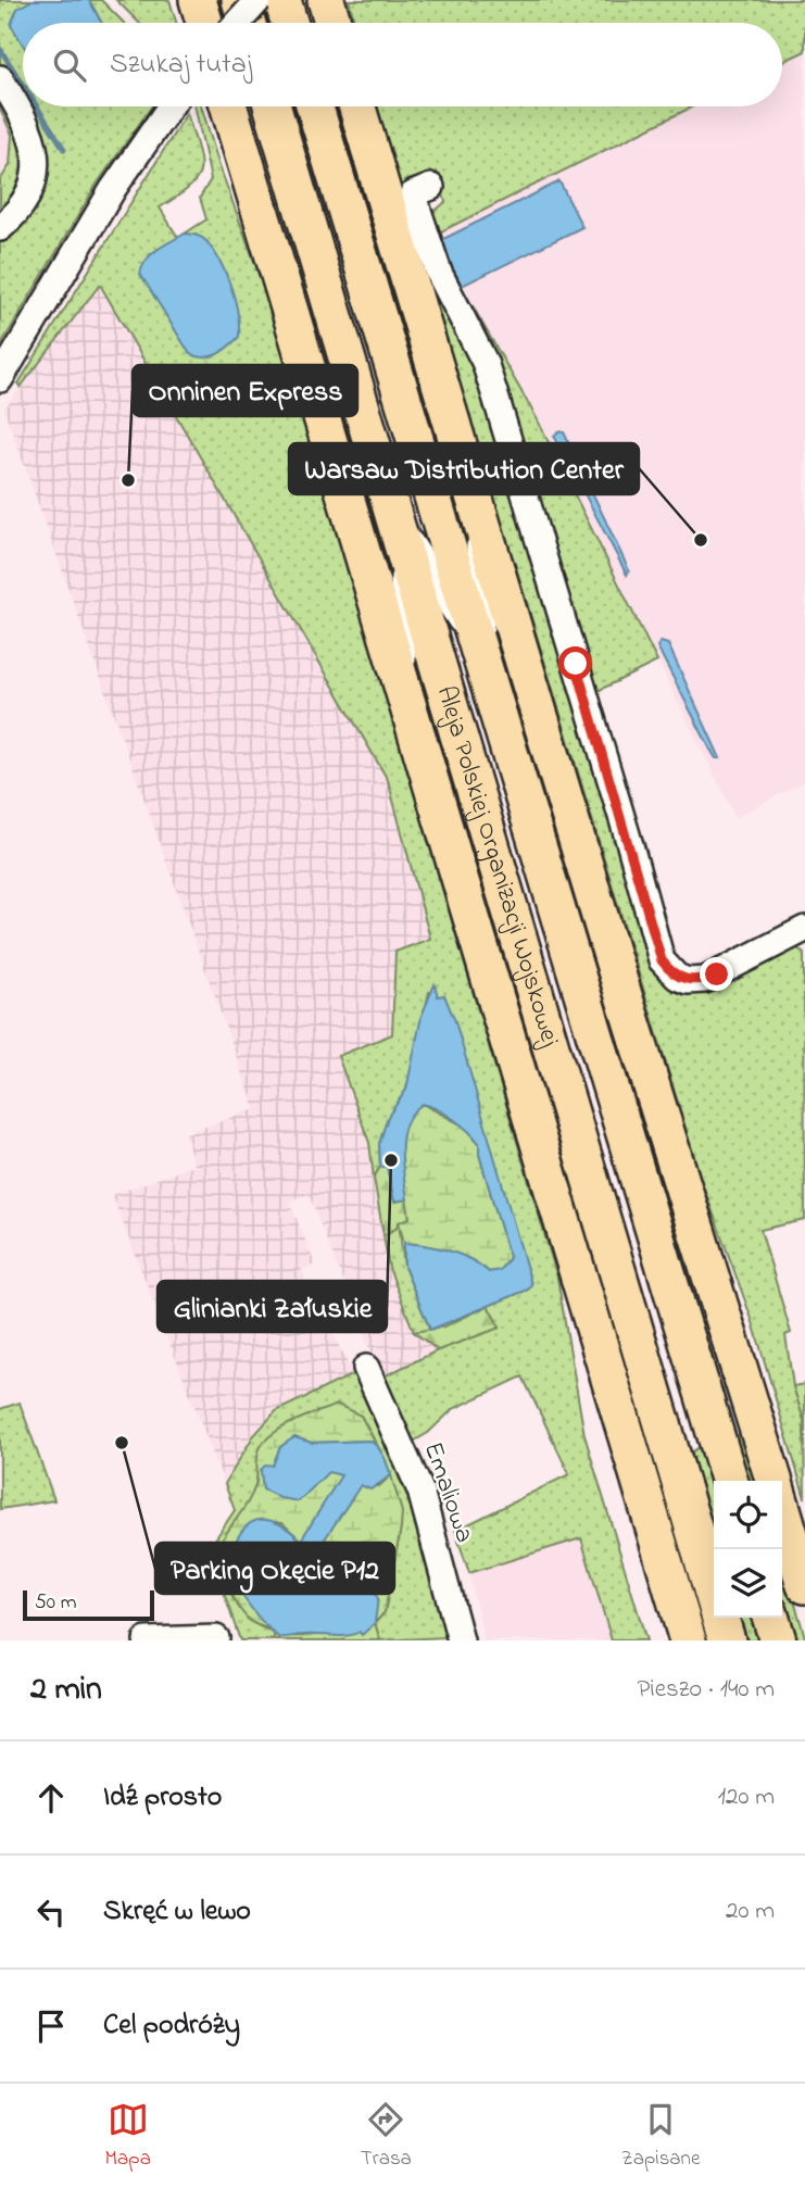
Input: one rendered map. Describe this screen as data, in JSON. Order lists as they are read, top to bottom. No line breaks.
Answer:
{"streets":{"highway":["Aleja Polskiej Organizacji Wojskowej"],"street":["Emaliowa"]},"places":["Onninen Express","Warsaw Distribution Center","Glinianki Załuskie","Parking Okęcie P12"],"scale_bar":"50 m","page":{"search":"Szukaj tutaj","scale":"50 m","heading":["2 min","Pieszo · 140 m"],"list":[["Idź prosto","120 m"],["Skręć w lewo","20 m"],"Cel podróży"],"nav":["Mapa","Trasa","Zapisane"]}}
